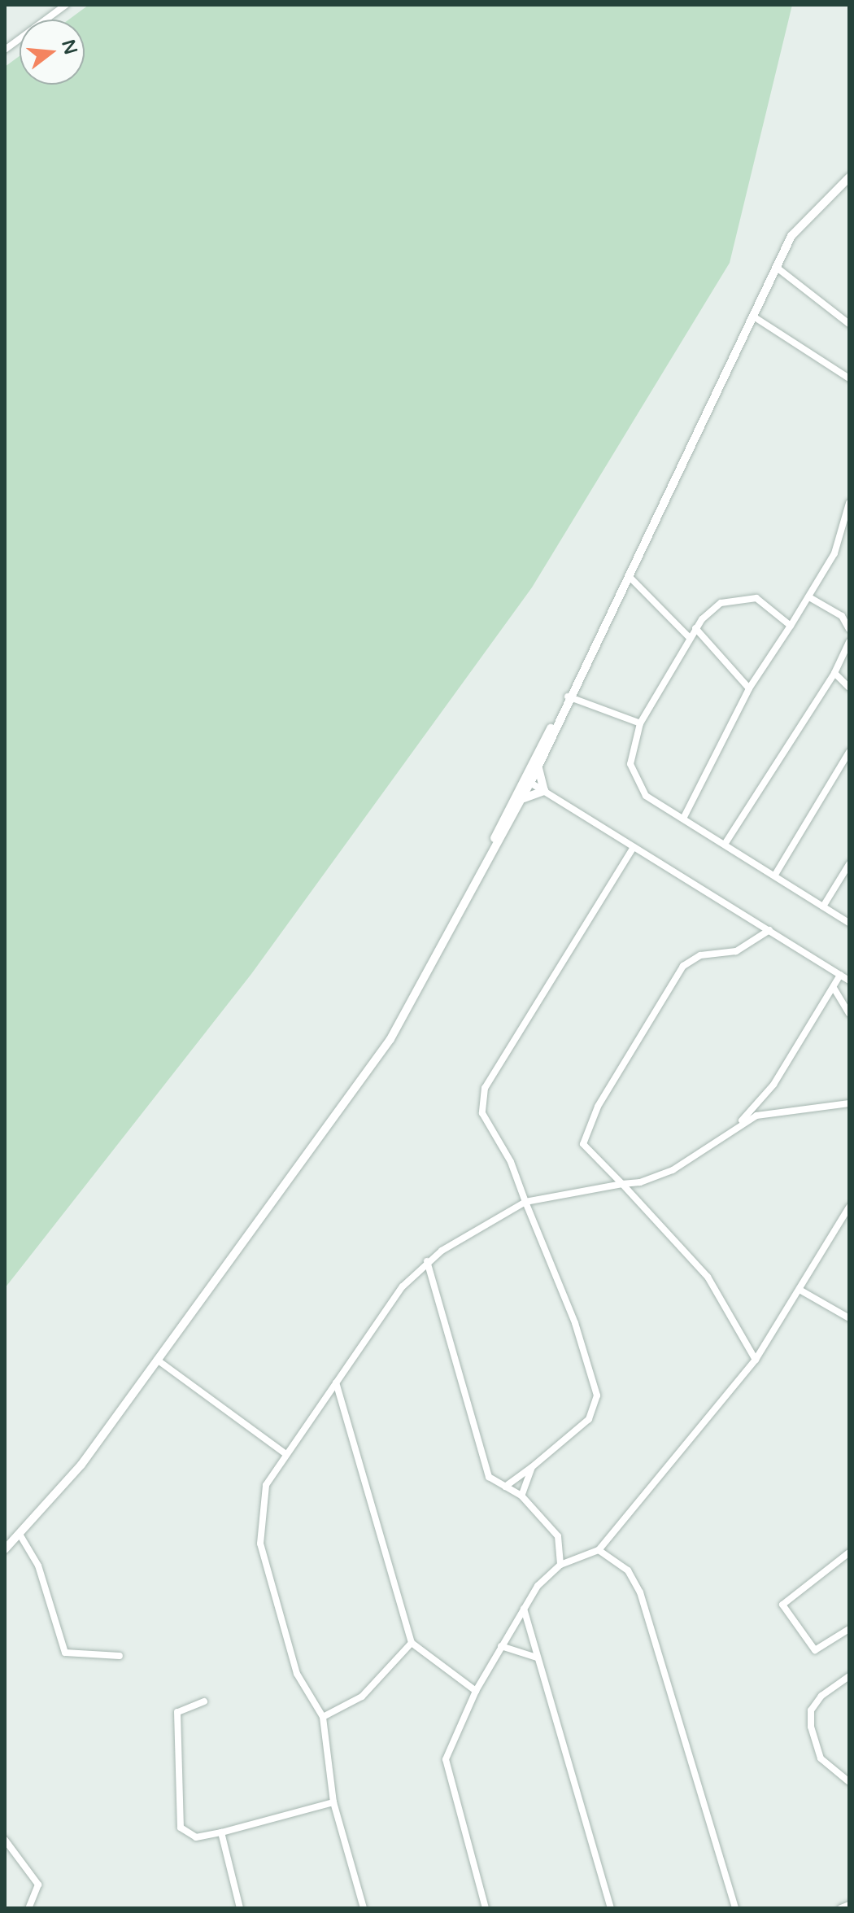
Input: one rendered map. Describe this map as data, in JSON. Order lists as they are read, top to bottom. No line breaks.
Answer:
{"north":"right"}
